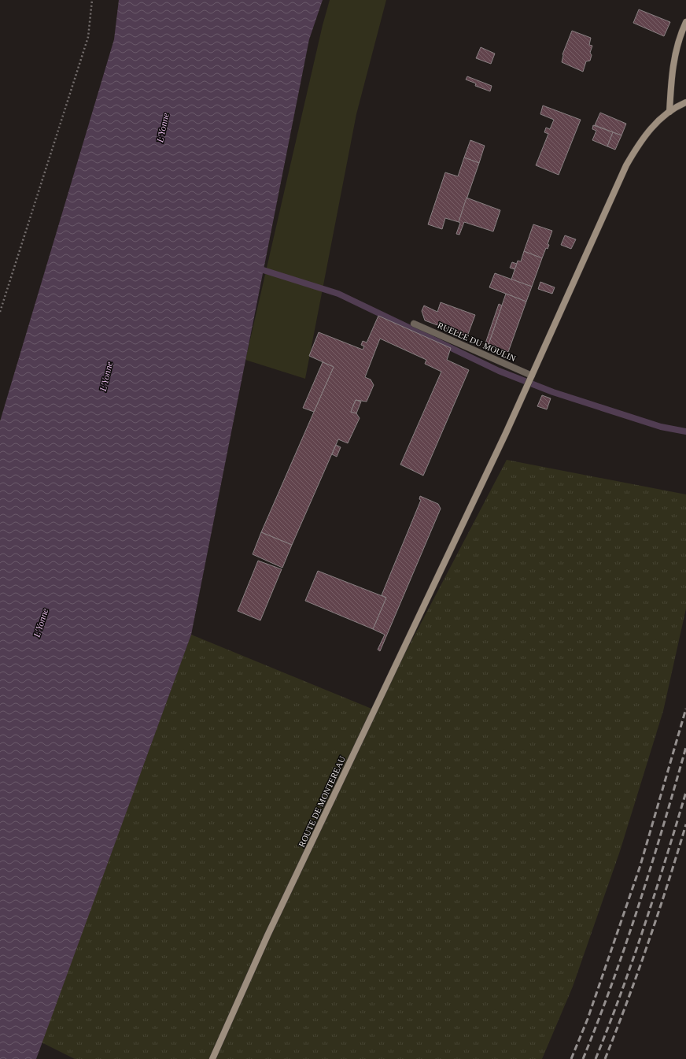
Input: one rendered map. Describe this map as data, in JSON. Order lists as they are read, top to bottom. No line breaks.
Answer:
{"streets":{"street":["ROUTE DE MONTEREAU"],"lane":["RUELLE DU MOULIN"]},"crossings":[["RUELLE DU MOULIN","ROUTE DE MONTEREAU"]],"water":["L'Yonne"]}
